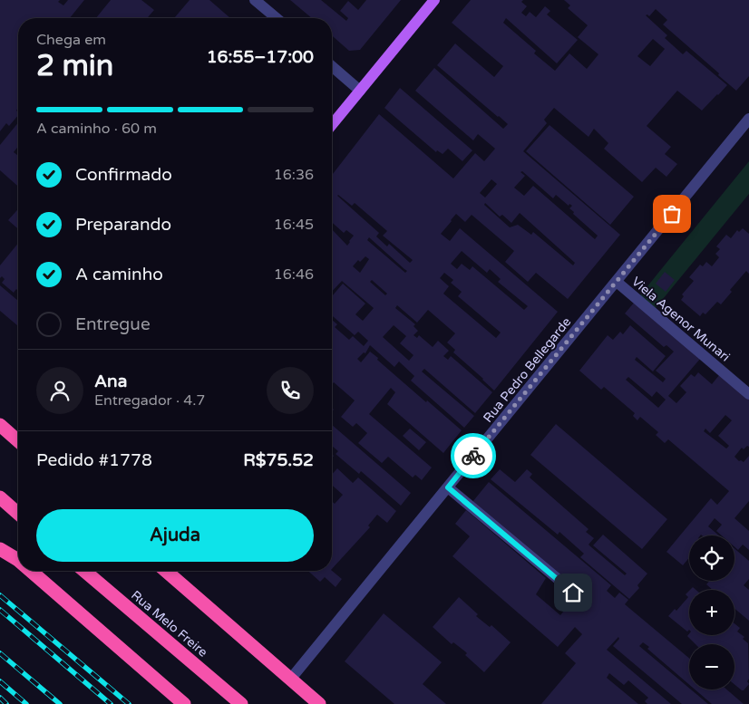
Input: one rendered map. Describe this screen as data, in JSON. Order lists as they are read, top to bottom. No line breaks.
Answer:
{"streets":{"highway":["Rua Melo Freire"],"street":["Viela Agenor Munari","Rua Pedro Bellegarde"]},"crossings":[["Viela Agenor Munari","Rua Pedro Bellegarde"]],"page":{"heading":["2 min","Chega em","16:55–17:00"],"panel":["Ana","Entregador · 4.7","Pedido #1778","R$75.52"],"bar":"A caminho · 60 m","list":[["Confirmado","16:36"],["Preparando","16:45"],["A caminho","16:46"],"Entregue"],"buttons":"Ajuda","map_buttons":["+","−"]}}
